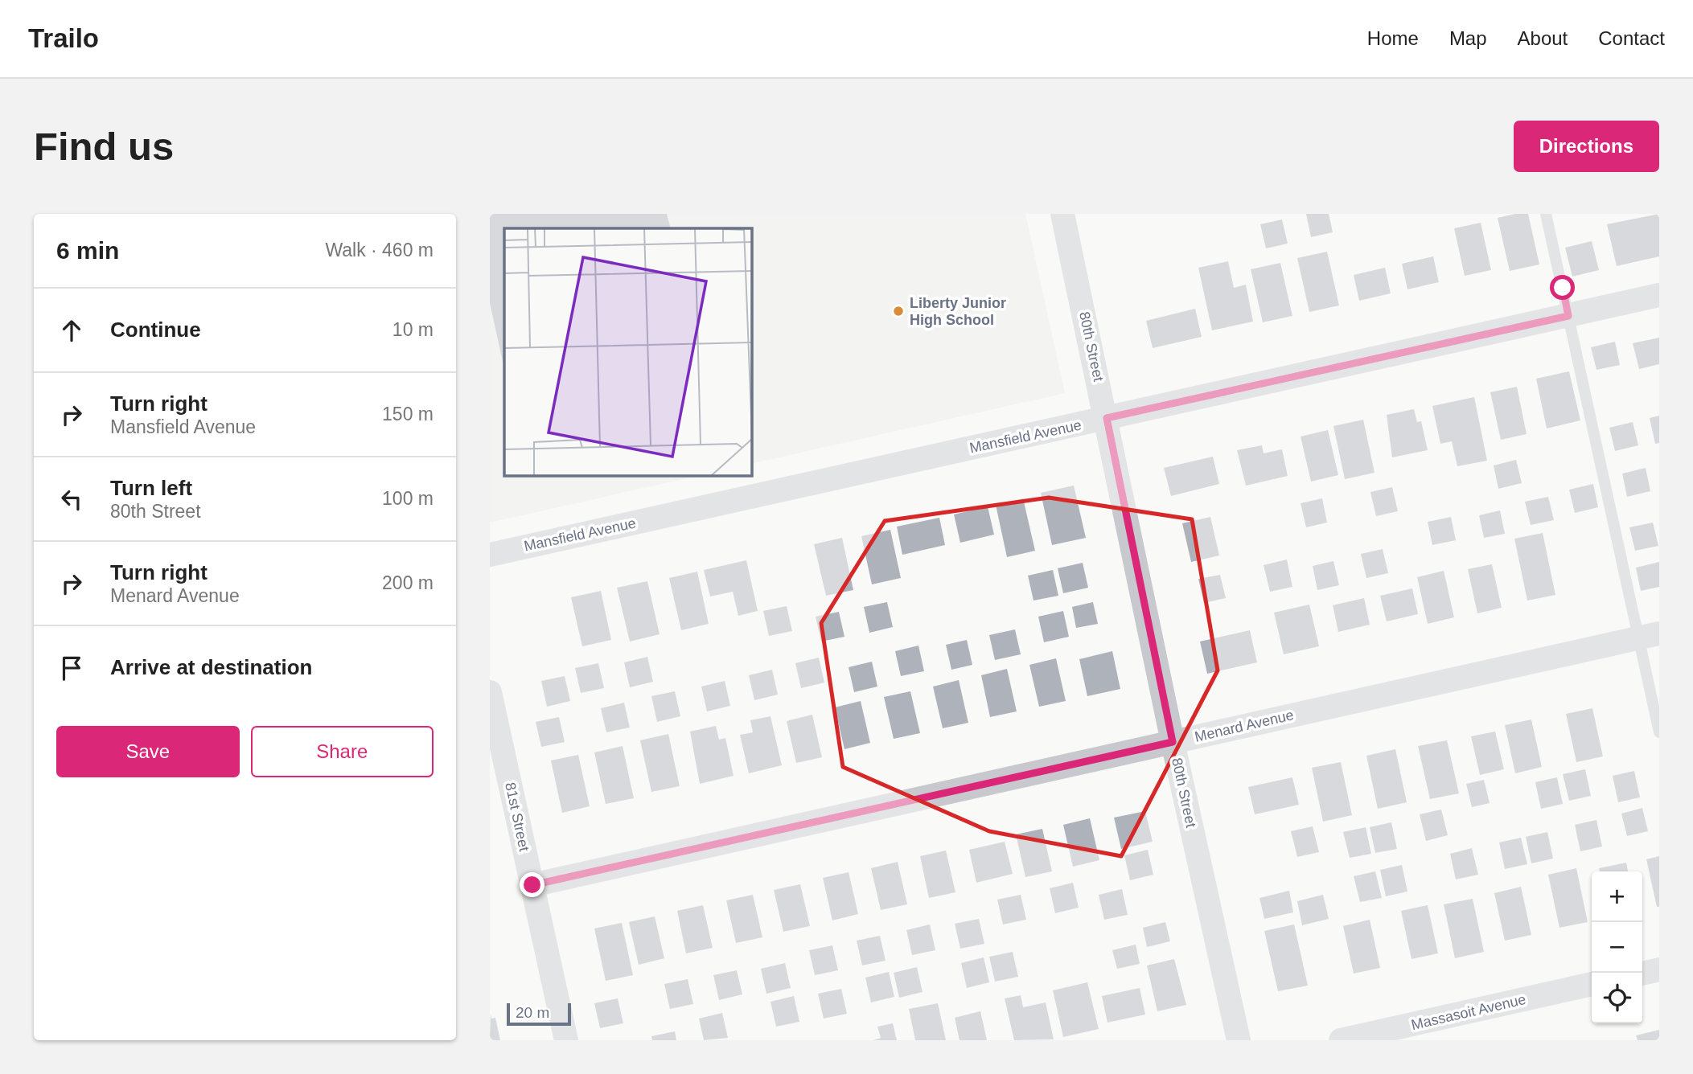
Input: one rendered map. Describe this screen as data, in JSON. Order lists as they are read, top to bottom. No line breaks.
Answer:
{"streets":{"street":["80th Street","Mansfield Avenue","Menard Avenue","81st Street","Massasoit Avenue"]},"crossings":[["80th Street","Mansfield Avenue"],["80th Street","Menard Avenue"],["Menard Avenue","81st Street"]],"places":["Liberty Junior High School"],"scale_bar":"20 m","page":{"header":"Trailo","nav":["Home","Map","About","Contact"],"buttons":["Directions",["Save","Share"]],"title":"Find us","heading":["6 min","Walk · 460 m"],"list":[["Continue","10 m"],["Turn right","Mansfield Avenue","150 m"],["Turn left","80th Street","100 m"],["Turn right","Menard Avenue","200 m"],"Arrive at destination"],"map_buttons":["+","−"],"scale":"20 m"}}
